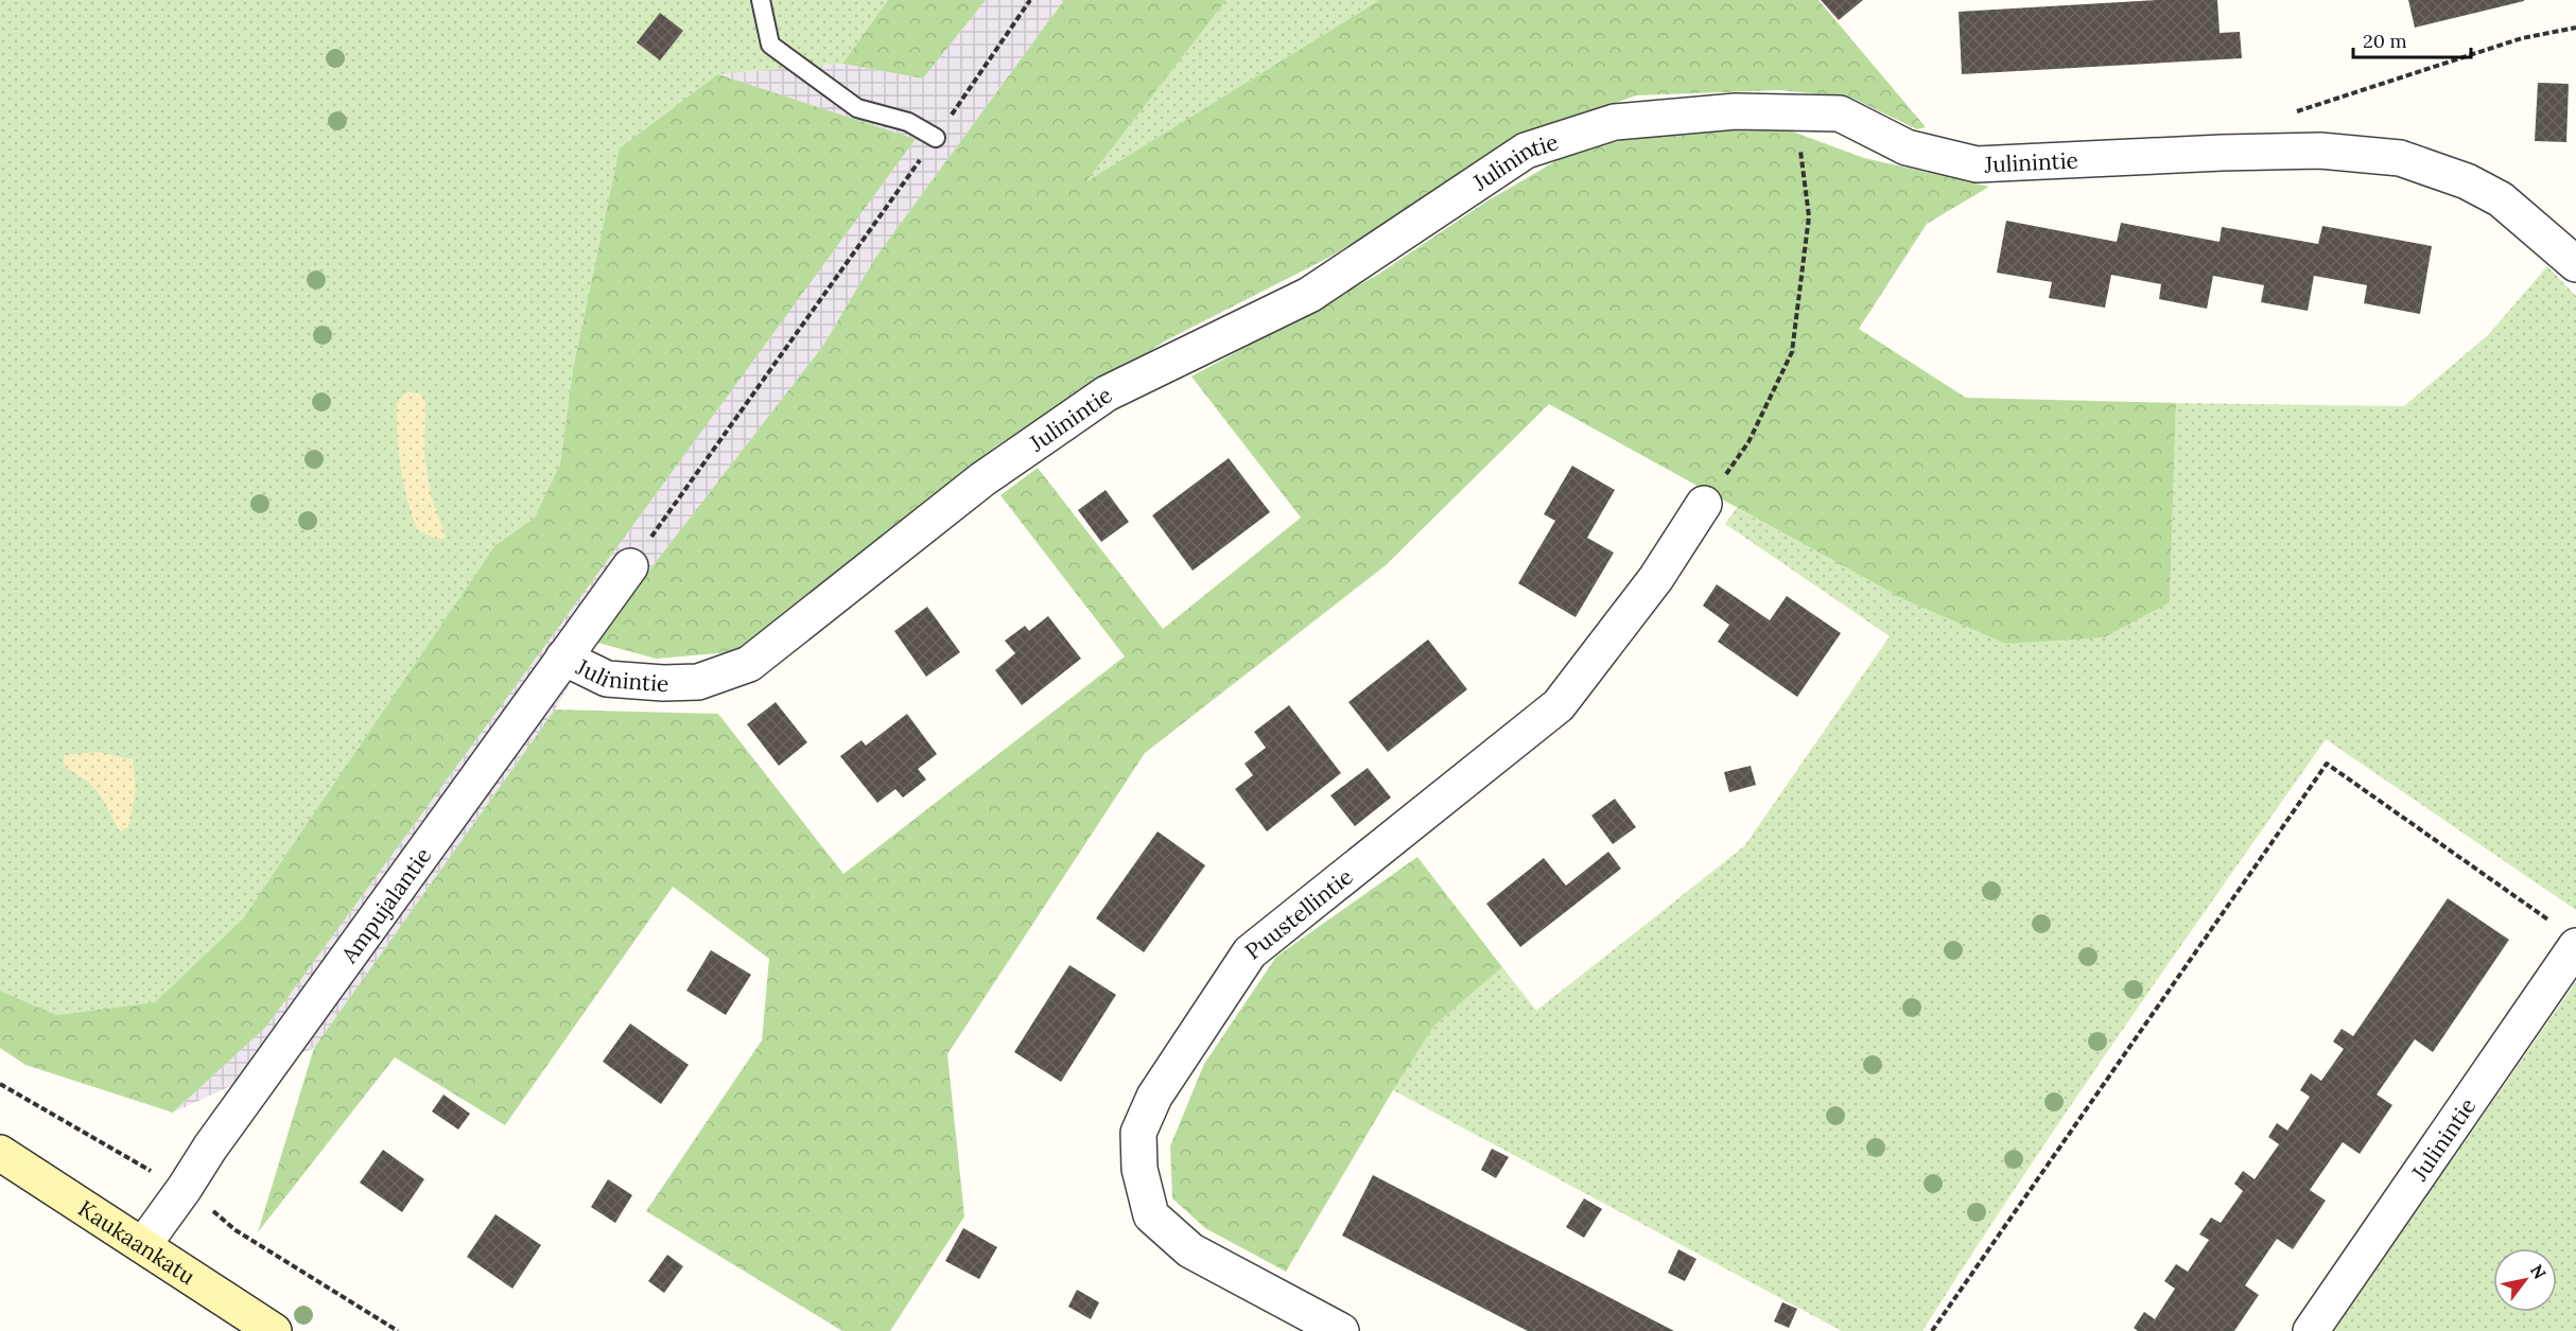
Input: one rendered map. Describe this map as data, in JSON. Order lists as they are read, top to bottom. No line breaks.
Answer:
{"streets":{"street":["Julinintie","Ampujalantie","Puustellintie","Kaukaankatu"]},"crossings":[["Julinintie","Ampujalantie"],["Ampujalantie","Kaukaankatu"]],"scale_bar":"20 m","north":"top right"}
